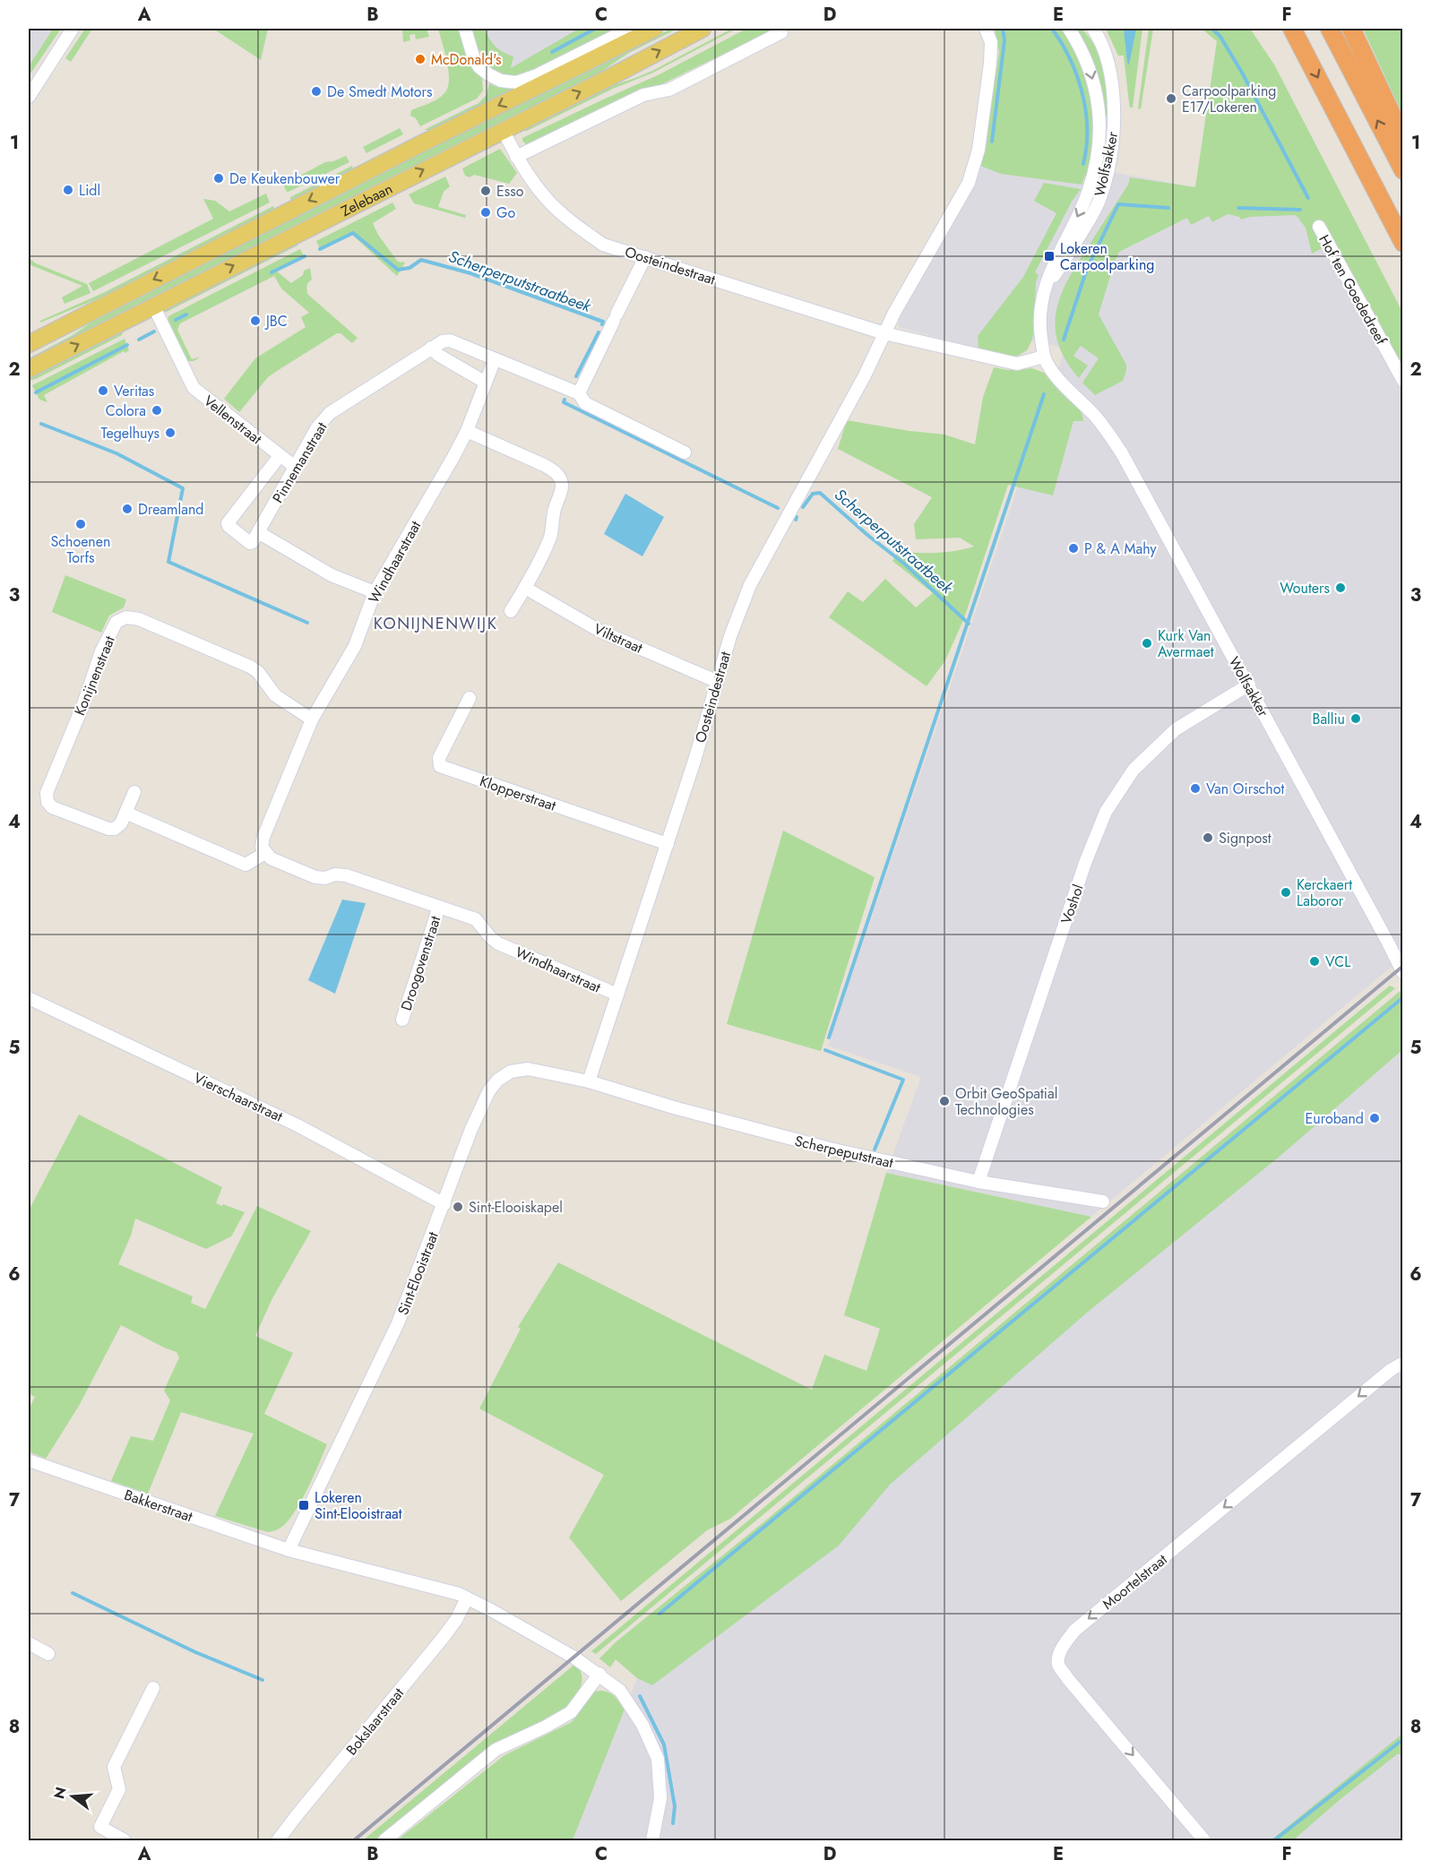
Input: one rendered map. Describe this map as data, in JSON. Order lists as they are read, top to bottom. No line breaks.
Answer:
{"streets":{"main road":["Zelebaan"],"street":["Wolfsakker","Oosteindestraat","Hof ten Goededreef","Vellenstraat","Pinnemanstraat","Windhaarstraat","Viltstraat","Konijnenstraat","Klopperstraat","Voshol","Droogovenstraat","Vierschaarstraat","Scherpeputstraat","Sint-Elooistraat","Bakkerstraat","Moortelstraat","Bokslaarstraat"]},"crossings":[["Wolfsakker","Voshol"],["Zelebaan","Oosteindestraat"],["Zelebaan","Vellenstraat"],["Oosteindestraat","Windhaarstraat"],["Oosteindestraat","Viltstraat"],["Oosteindestraat","Klopperstraat"],["Oosteindestraat","Scherpeputstraat"],["Oosteindestraat","Sint-Elooistraat"],["Vellenstraat","Pinnemanstraat"],["Pinnemanstraat","Windhaarstraat"],["Windhaarstraat","Konijnenstraat"],["Windhaarstraat","Droogovenstraat"],["Voshol","Scherpeputstraat"],["Vierschaarstraat","Sint-Elooistraat"],["Scherpeputstraat","Sint-Elooistraat"],["Sint-Elooistraat","Bakkerstraat"]],"districts":["KONIJNENWIJK"],"water":["Scherperputstraatbeek"],"places":{"other":["McDonald's","De Smedt Motors","Carpoolparking E17/Lokeren","De Keukenbouwer","Lidl","Esso","Go","JBC","Veritas","Colora","Tegelhuys","Dreamland","Schoenen Torfs","P & A Mahy","Wouters","Kurk Van Avermaet","Balliu","Van Oirschot","Signpost","Kerckaert Laboror","VCL","Orbit GeoSpatial Technologies","Euroband","Sint-Elooiskapel"],"transit":["Lokeren Carpoolparking","Lokeren Sint-Elooistraat"]},"north":"left","grid":{"columns":["A","B","C","D","E","F"],"rows":["1","2","3","4","5","6","7","8"]}}
